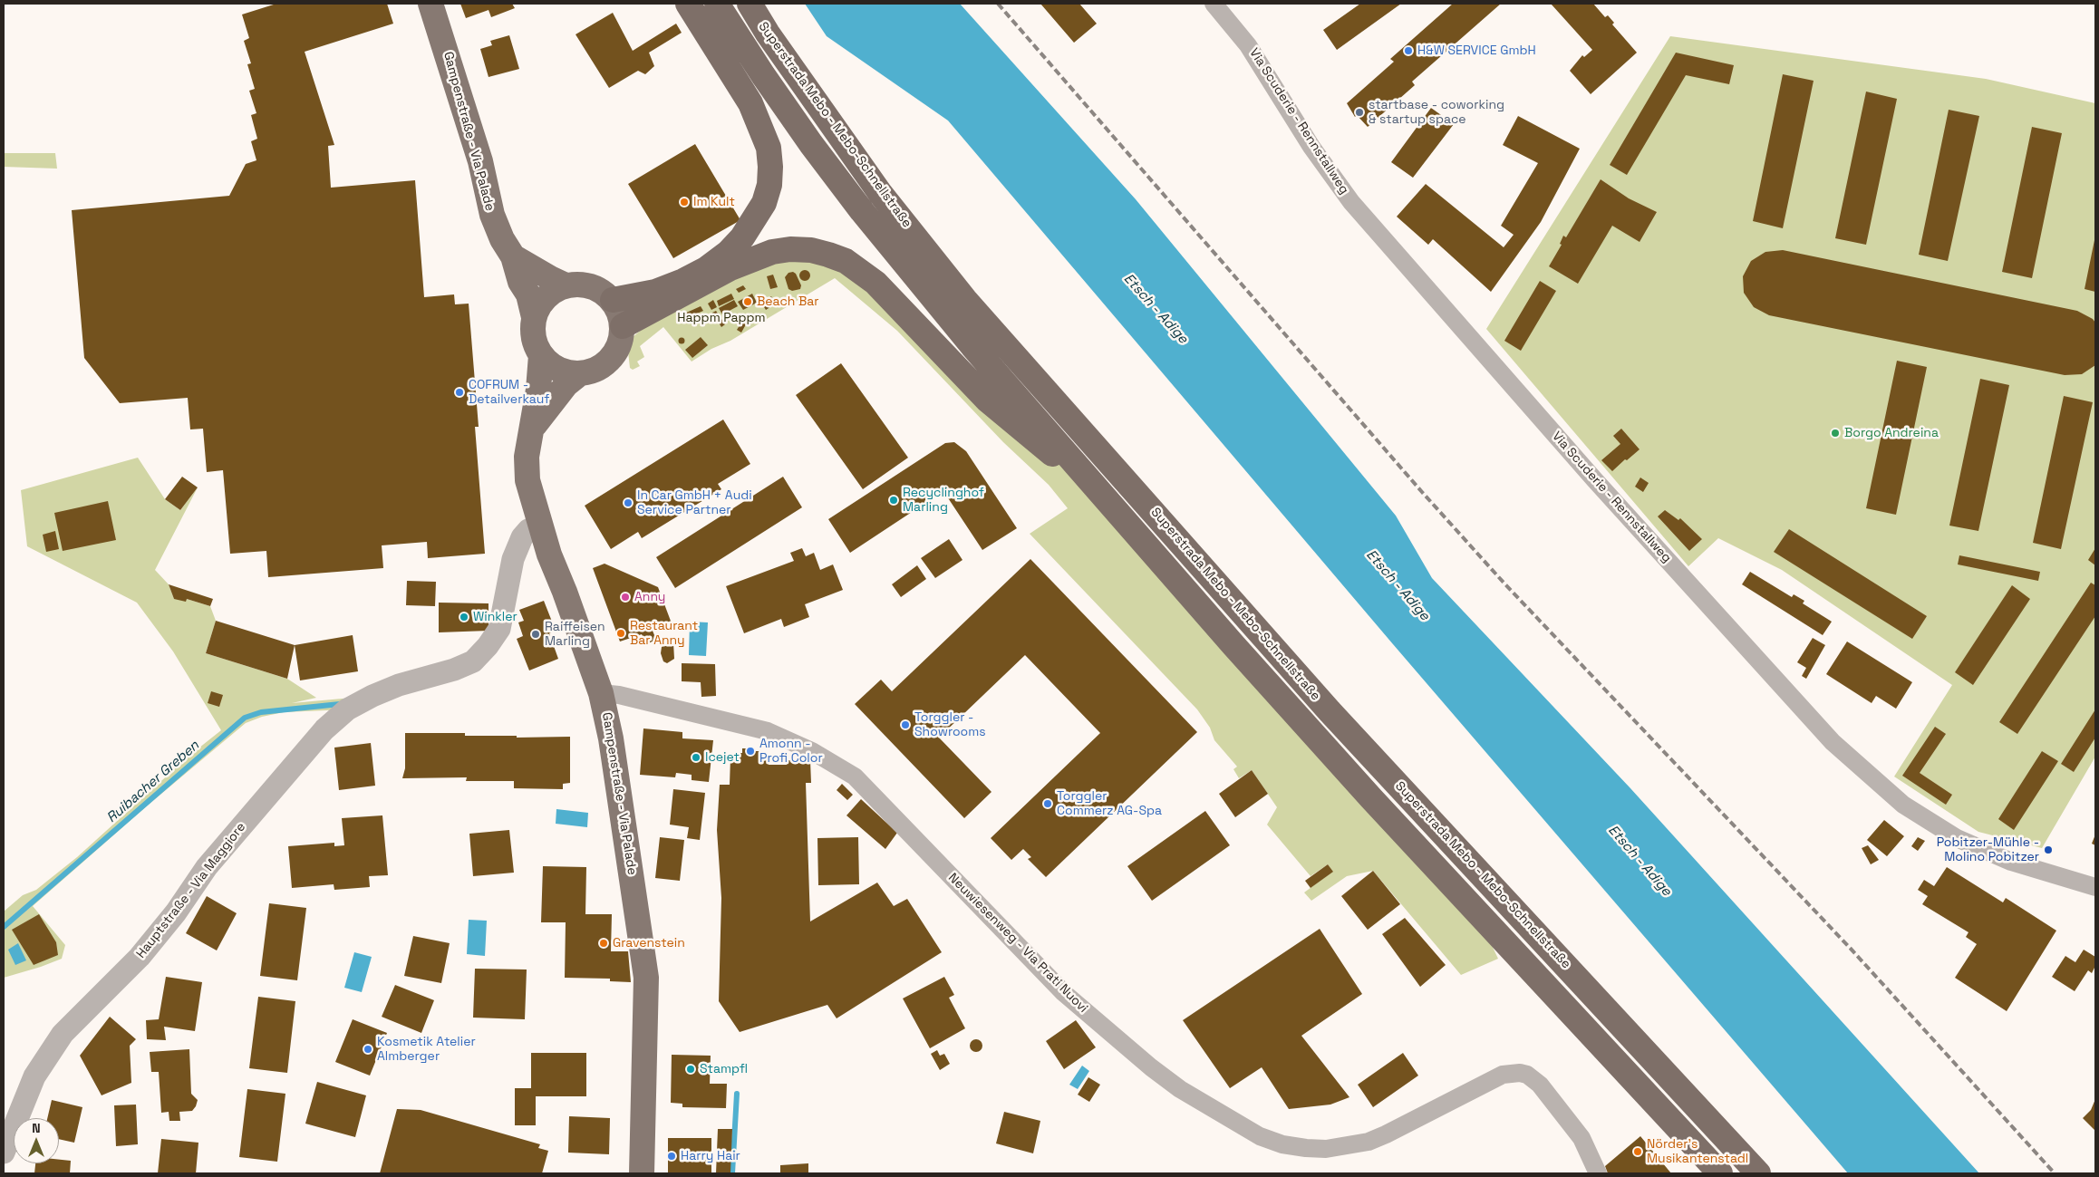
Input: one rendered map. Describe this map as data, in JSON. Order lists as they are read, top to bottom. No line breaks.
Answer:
{"streets":{"highway":["Superstrada Mebo - Mebo-Schnellstraße"],"main road":["Gampenstraße - Via Palade"],"street":["Via Scuderie - Rennstallweg","Hauptstraße - Via Maggiore","Neuwiesenweg - Via Prati Nuovi"]},"crossings":[["Gampenstraße - Via Palade","Hauptstraße - Via Maggiore"],["Gampenstraße - Via Palade","Neuwiesenweg - Via Prati Nuovi"]],"water":["Etsch - Adige","Ruibacher Greben"],"parks":["Happm Pappm"],"places":["H&W SERVICE GmbH","startbase - coworking & startup space","Im Kult","Beach Bar","COFRUM - Detailverkauf","Borgo Andreina","Recyclinghof Marling","In Car GmbH + Audi Service Partner","Anny","Winkler","Restaurant Bar Anny","Raiffeisen Marling","Torggler - Showrooms","Amonn - Profi Color","Icejet","Torggler Commerz AG-Spa","Pobitzer-Mühle - Molino Pobitzer","Gravenstein","Kosmetik Atelier Almberger","Stampfl","Nörder's Musikantenstadl","Harry Hair"],"north":"top"}
